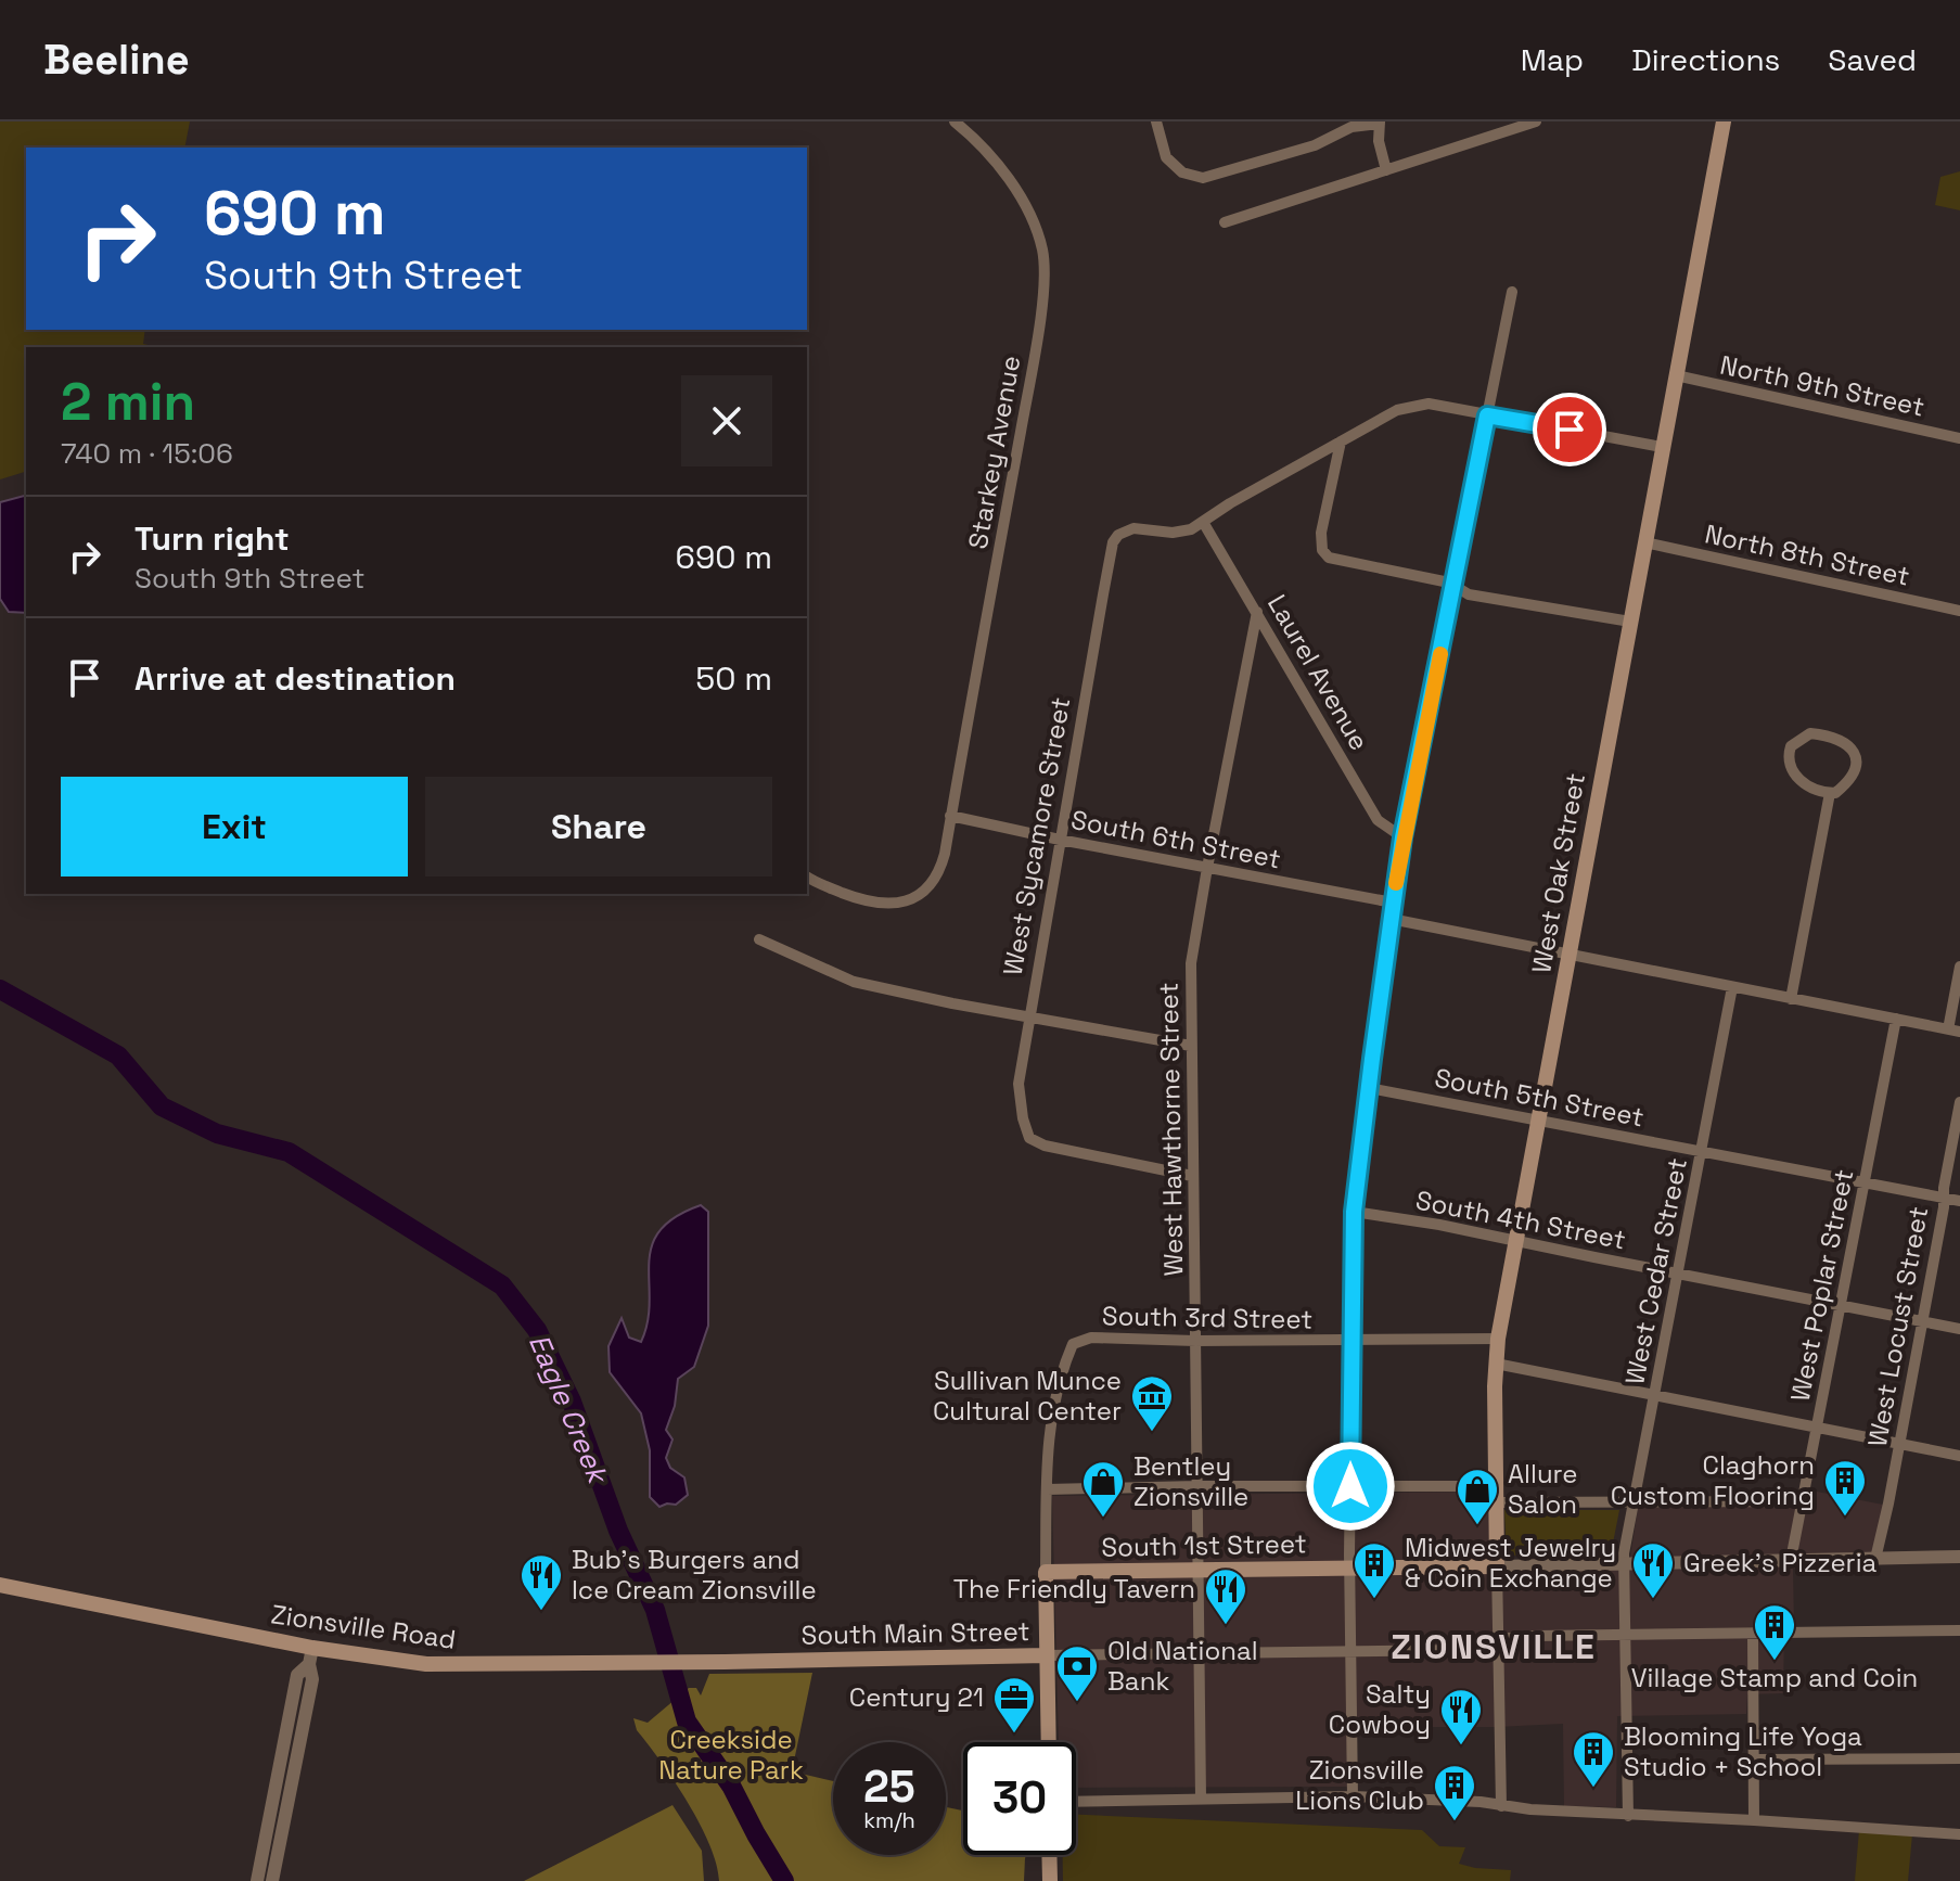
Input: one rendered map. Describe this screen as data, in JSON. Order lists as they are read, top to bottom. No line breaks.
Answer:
{"streets":{"main road":["West Oak Street","South 1st Street","Zionsville Road","South Main Street"],"street":["North 9th Street","Starkey Avenue","North 8th Street","Laurel Avenue","West Sycamore Street","South 6th Street","South 5th Street","West Hawthorne Street","South 4th Street","West Cedar Street","West Poplar Street","South 3rd Street","West Locust Street"]},"crossings":[["North 9th Street","West Oak Street"],["Starkey Avenue","South 6th Street"],["North 8th Street","West Oak Street"],["Laurel Avenue","West Sycamore Street"],["Laurel Avenue","West Hawthorne Street"],["West Sycamore Street","South 6th Street"],["West Sycamore Street","West Hawthorne Street"],["South 6th Street","West Hawthorne Street"],["West Oak Street","South 5th Street"],["West Oak Street","South 4th Street"],["West Oak Street","South 3rd Street"],["West Oak Street","South 1st Street"],["West Oak Street","South Main Street"],["South 5th Street","West Cedar Street"],["South 5th Street","West Poplar Street"],["South 5th Street","West Locust Street"],["West Hawthorne Street","South 3rd Street"],["West Hawthorne Street","South 1st Street"],["West Hawthorne Street","South Main Street"],["South 4th Street","West Cedar Street"],["South 4th Street","West Poplar Street"],["South 4th Street","West Locust Street"],["West Cedar Street","South 1st Street"],["West Cedar Street","South Main Street"],["West Poplar Street","South 1st Street"],["West Locust Street","South 1st Street"],["Zionsville Road","South Main Street"]],"districts":["ZIONSVILLE"],"water":["Eagle Creek"],"parks":["Creekside Nature Park"],"places":{"museum":["Sullivan Munce Cultural Center"],"building":["Claghorn Custom Flooring","Midwest Jewelry & Coin Exchange","Village Stamp and Coin","Blooming Life Yoga Studio + School","Zionsville Lions Club"],"shop":["Bentley Zionsville","Allure Salon"],"restaurant":["Greek's Pizzeria","Bub's Burgers and Ice Cream Zionsville","The Friendly Tavern","Salty Cowboy"],"bank":["Old National Bank"],"office":["Century 21"]},"page":{"header":"Beeline","nav":["Map","Directions","Saved"],"turn":["690 m","South 9th Street"],"heading":["2 min","740 m · 15:06"],"list":[{"name":"Turn right","note":"South 9th Street","value":"690 m"},{"name":"Arrive at destination","value":"50 m"}],"buttons":["Exit","Share"],"speed":"25 km/h","limit":"30"}}
